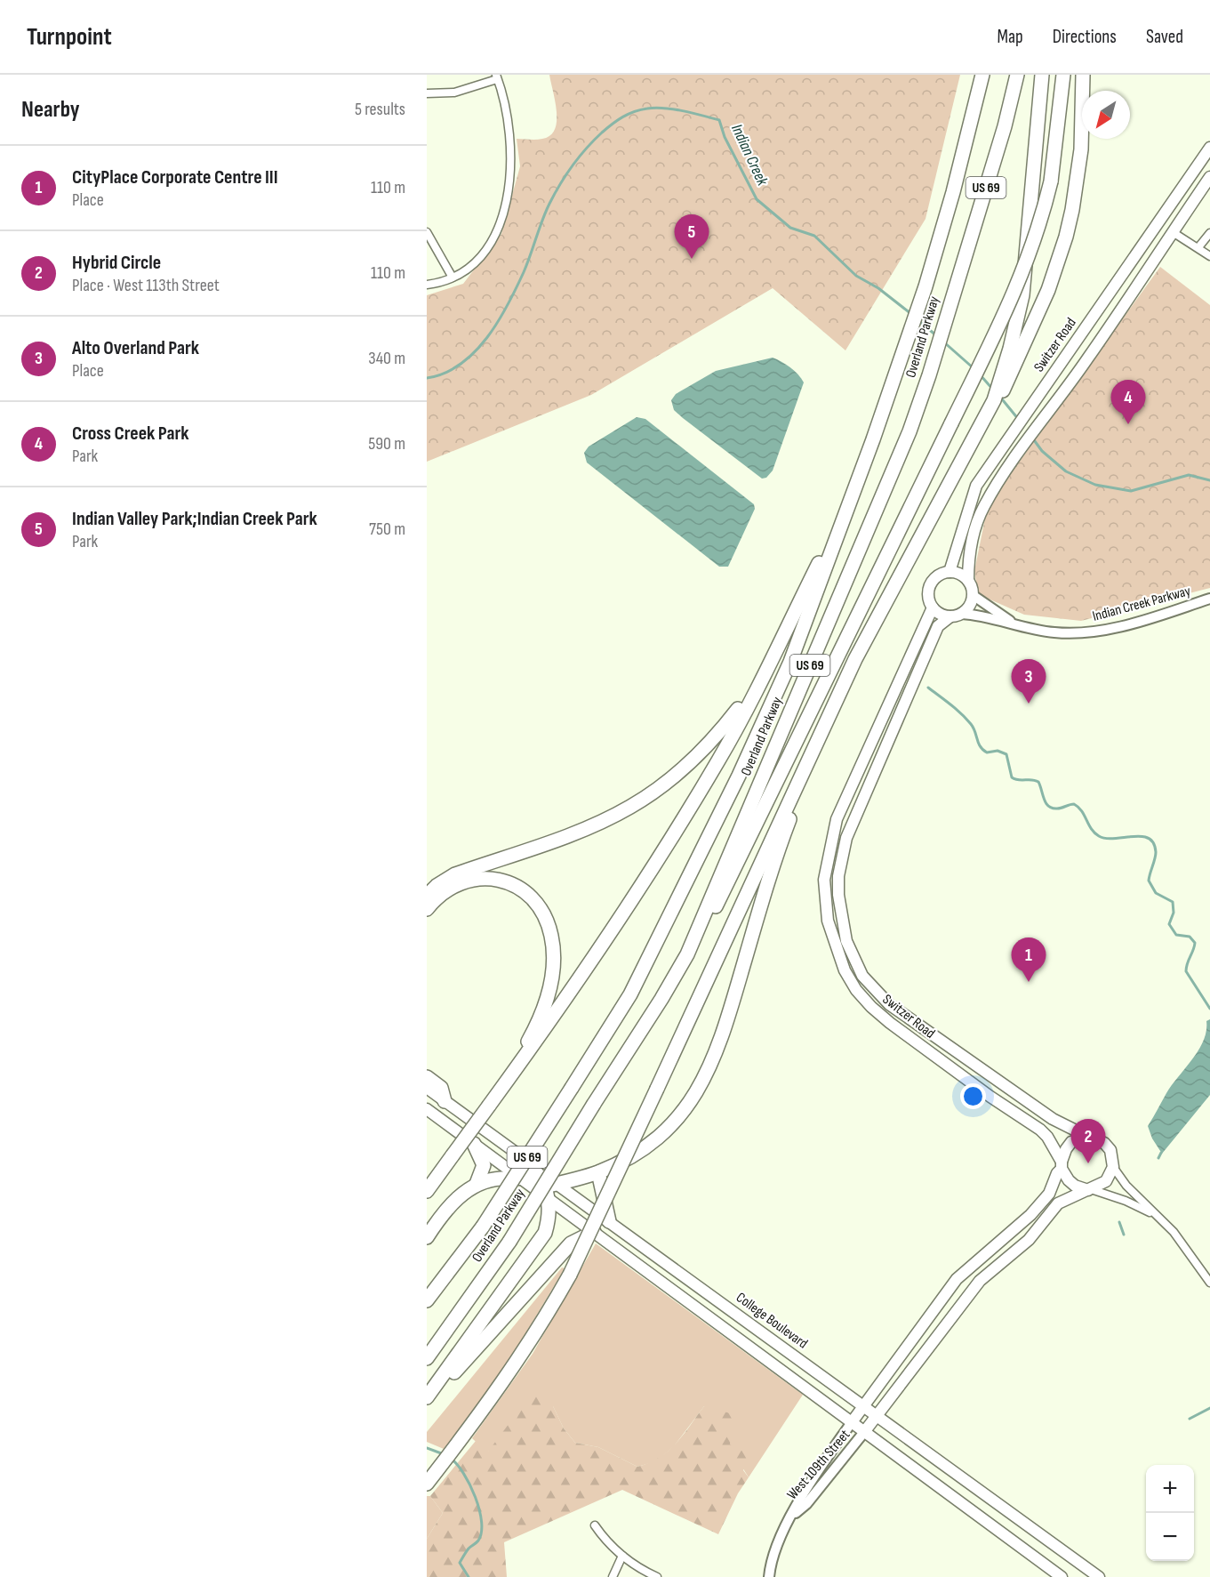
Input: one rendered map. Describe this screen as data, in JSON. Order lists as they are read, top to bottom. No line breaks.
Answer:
{"streets":{"highway":["US 69","Overland Parkway"],"main road":["Switzer Road","College Boulevard"],"street":["Indian Creek Parkway","West 109th Street"]},"crossings":[["Switzer Road","Indian Creek Parkway"]],"water":["Indian Creek"],"north":"bottom left","page":{"header":"Turnpoint","nav":["Map","Directions","Saved"],"heading":["Nearby","5 results"],"list":[{"mark":"1","name":"CityPlace Corporate Centre III","note":"Place","value":"110 m"},{"mark":"2","name":"Hybrid Circle","note":"Place · West 113th Street","value":"110 m"},{"mark":"3","name":"Alto Overland Park","note":"Place","value":"340 m"},{"mark":"4","name":"Cross Creek Park","note":"Park","value":"590 m"},{"mark":"5","name":"Indian Valley Park;Indian Creek Park","note":"Park","value":"750 m"}],"pins":["5","4","3","1","2"],"map_buttons":["+","−"]}}
